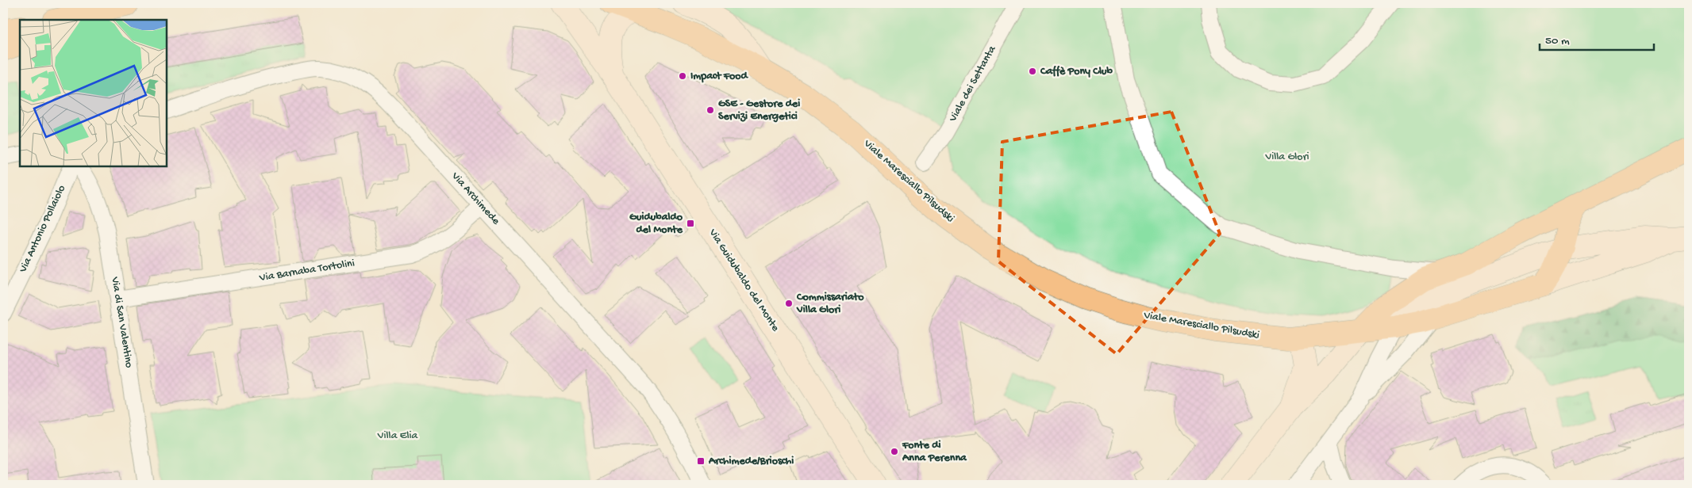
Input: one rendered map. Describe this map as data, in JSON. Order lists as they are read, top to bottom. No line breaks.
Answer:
{"streets":{"main road":["Viale Maresciallo Pilsudski"],"street":["Viale dei Settanta","Via Archimede","Via Antonio Pollaiolo","Via Barnaba Tortolini","Via Guidubaldo del Monte","Via di San Valentino"]},"crossings":[["Viale Maresciallo Pilsudski","Via Guidubaldo del Monte"],["Via Archimede","Via Barnaba Tortolini"],["Via Barnaba Tortolini","Via di San Valentino"]],"parks":["Villa Glori","Villa Elia"],"places":{"other":["Caffè Pony Club","Impact Food","GSE - Gestore dei Servizi Energetici","Commissariato Villa Glori","Fonte di Anna Perenna"],"transit":["Guidubaldo del Monte","Archimede/Brioschi"]},"scale_bar":"50 m"}
